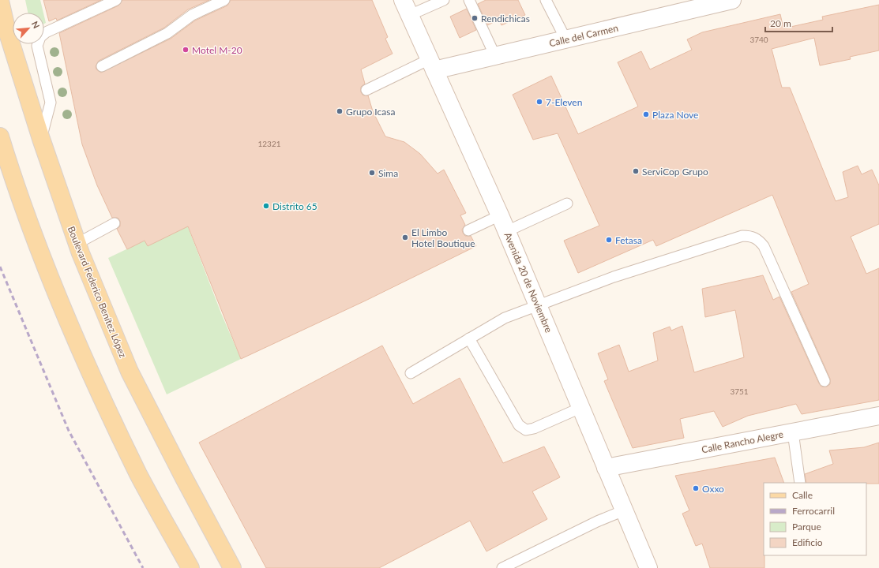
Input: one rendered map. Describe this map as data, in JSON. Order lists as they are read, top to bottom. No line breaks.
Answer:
{"streets":{"main road":["Boulevard Federico Benítez López"],"street":["Calle del Carmen","Avenida 20 de Noviembre","Calle Rancho Alegre"]},"crossings":[["Calle del Carmen","Avenida 20 de Noviembre"],["Avenida 20 de Noviembre","Calle Rancho Alegre"]],"places":["Rendichicas","Motel M-20","7-Eleven","Grupo Icasa","Plaza Nove","ServiCop Grupo","Sima","Distrito 65","El Limbo Hotel Boutique","Fetasa","Oxxo"],"house_numbers":["3740","12321","3751"],"legend":["Calle","Ferrocarril","Parque","Edificio"],"scale_bar":"20 m","north":"top right"}
